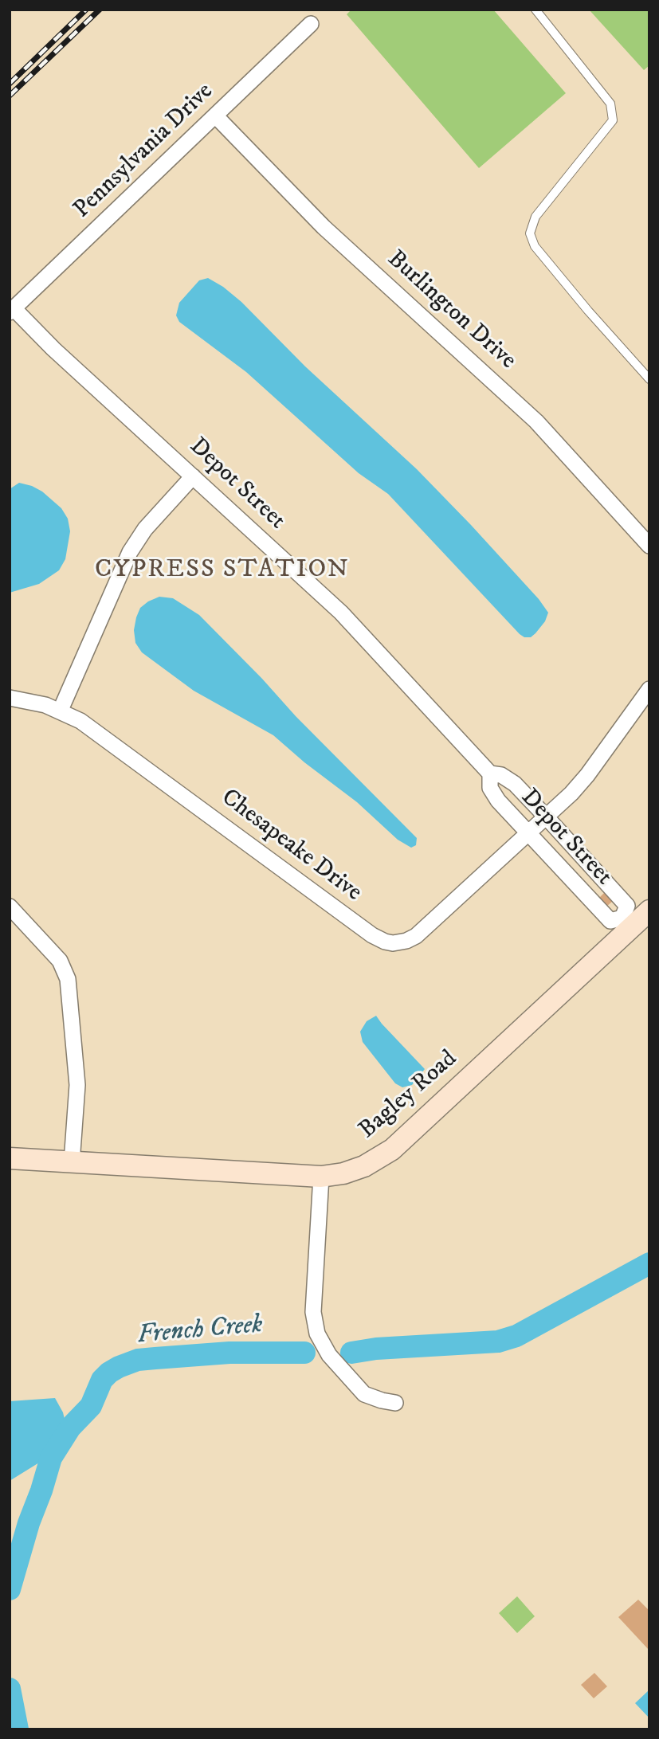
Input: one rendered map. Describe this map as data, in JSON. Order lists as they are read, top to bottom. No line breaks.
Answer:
{"streets":{"street":["Pennsylvania Drive","Burlington Drive","Depot Street","Chesapeake Drive","Bagley Road"]},"crossings":[["Pennsylvania Drive","Burlington Drive"],["Pennsylvania Drive","Depot Street"],["Depot Street","Chesapeake Drive"],["Depot Street","Bagley Road"]],"districts":["CYPRESS STATION"],"water":["French Creek"]}
